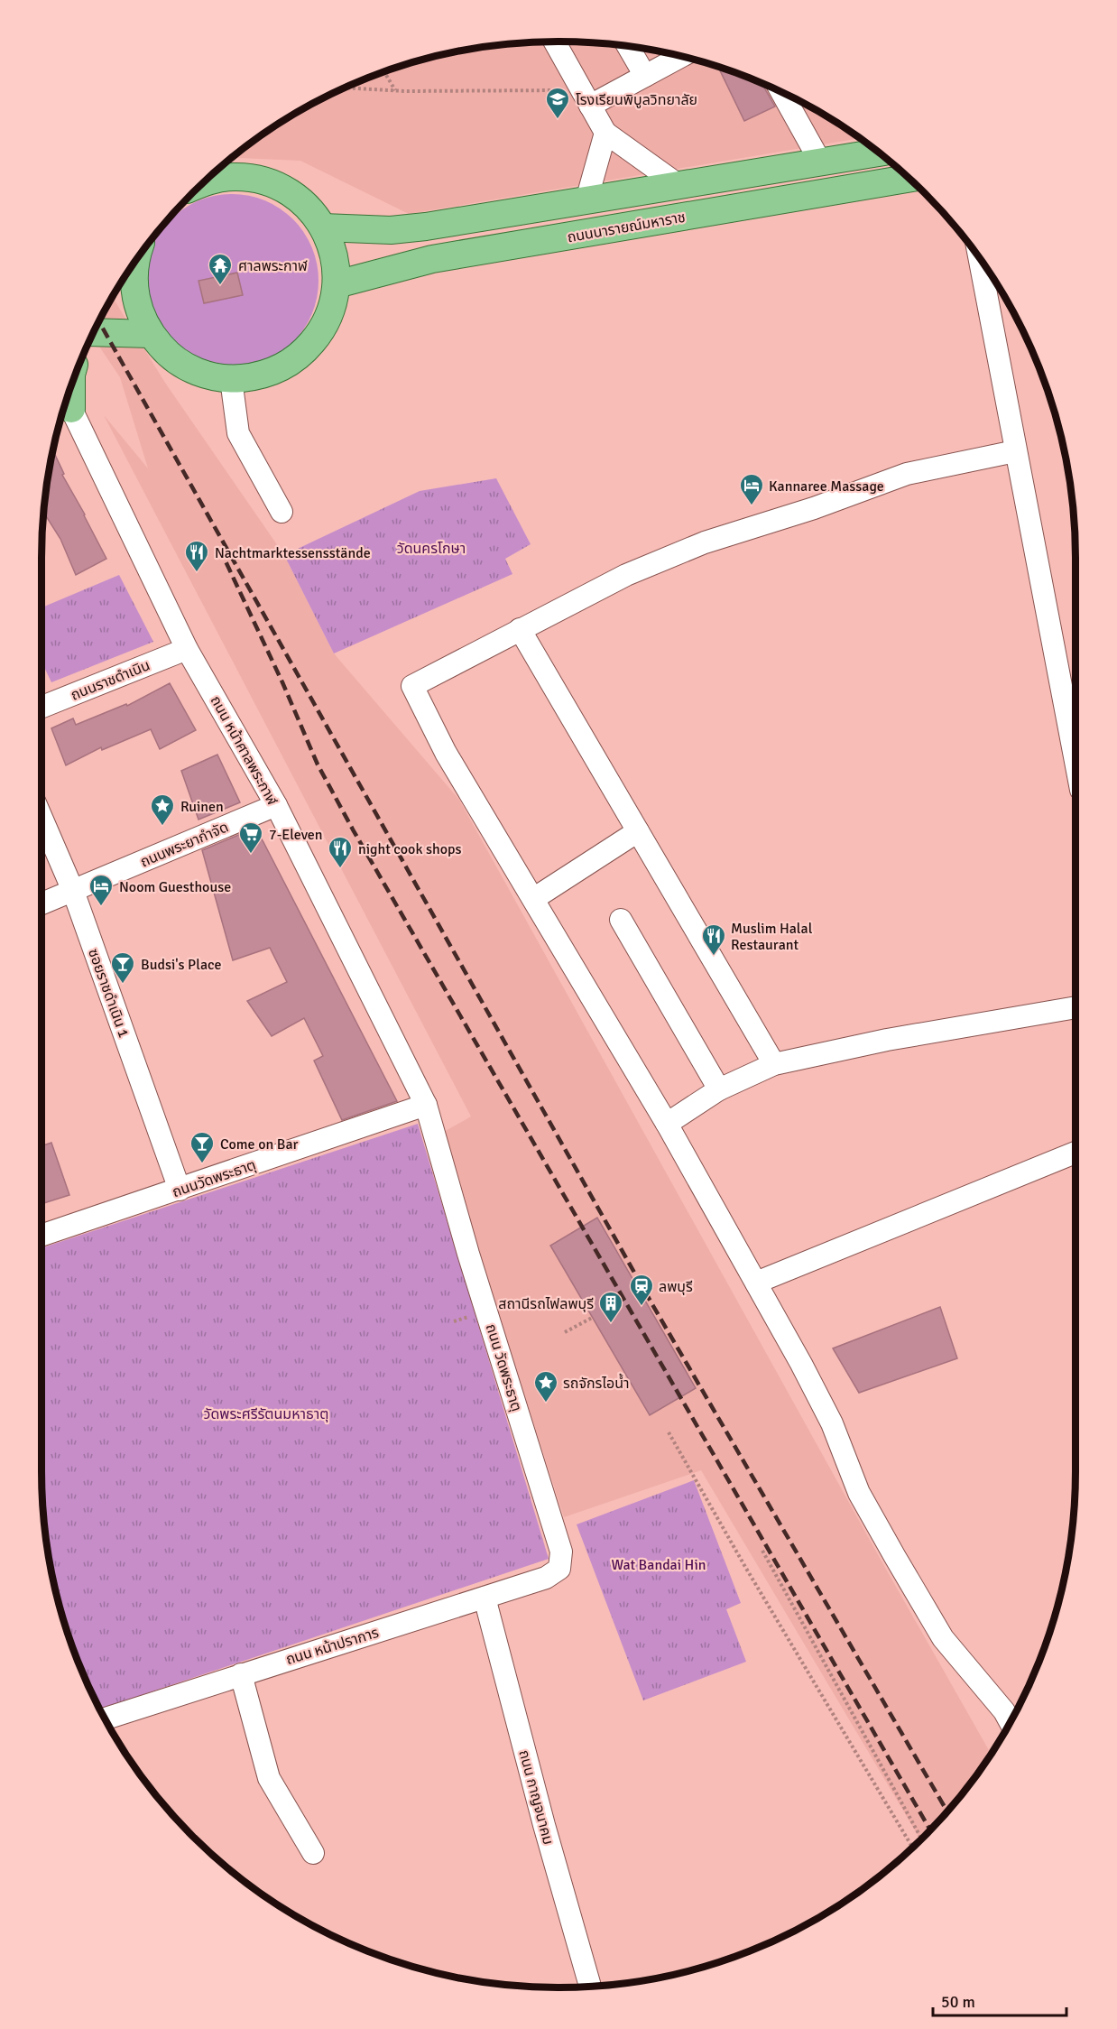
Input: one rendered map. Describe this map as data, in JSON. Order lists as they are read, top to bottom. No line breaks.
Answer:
{"streets":{"main road":["ถนนนารายณ์มหาราช"],"street":["ถนนราชดำเนิน","ถนน หน้าศาลพระกาฬ","ถนนพระยากำจัด","ซอยราชดำเนิน 1","ถนนวัดพระธาตุ","ถนน วัดพระธาตุ","ถนน หน้าปราการ","ถนน กาญจนาคม"]},"crossings":[["ถนนราชดำเนิน","ถนน หน้าศาลพระกาฬ"],["ถนน หน้าศาลพระกาฬ","ถนนพระยากำจัด"],["ถนน หน้าศาลพระกาฬ","ถนนวัดพระธาตุ"],["ถนน หน้าศาลพระกาฬ","ถนน วัดพระธาตุ"],["ถนนพระยากำจัด","ซอยราชดำเนิน 1"],["ซอยราชดำเนิน 1","ถนนวัดพระธาตุ"],["ถนนวัดพระธาตุ","ถนน วัดพระธาตุ"],["ถนน วัดพระธาตุ","ถนน หน้าปราการ"],["ถนน หน้าปราการ","ถนน กาญจนาคม"]],"parks":["วัดนครโกษา","วัดพระศรีรัตนมหาธาตุ","Wat Bandai Hin"],"places":{"school or university":["โรงเรียนพิบูลวิทยาลัย"],"temple":["ศาลพระกาฬ"],"hotel":["Kannaree Massage","Noom Guesthouse"],"restaurant":["Nachtmarktessensstände","night cook shops","Muslim Halal Restaurant"],"place":["Ruinen","รถจักรไอน้ำ"],"supermarket":["7-Eleven"],"bar":["Budsi's Place","Come on Bar"],"station":["ลพบุรี"],"building":["สถานีรถไฟลพบุรี"]},"scale_bar":"50 m"}
